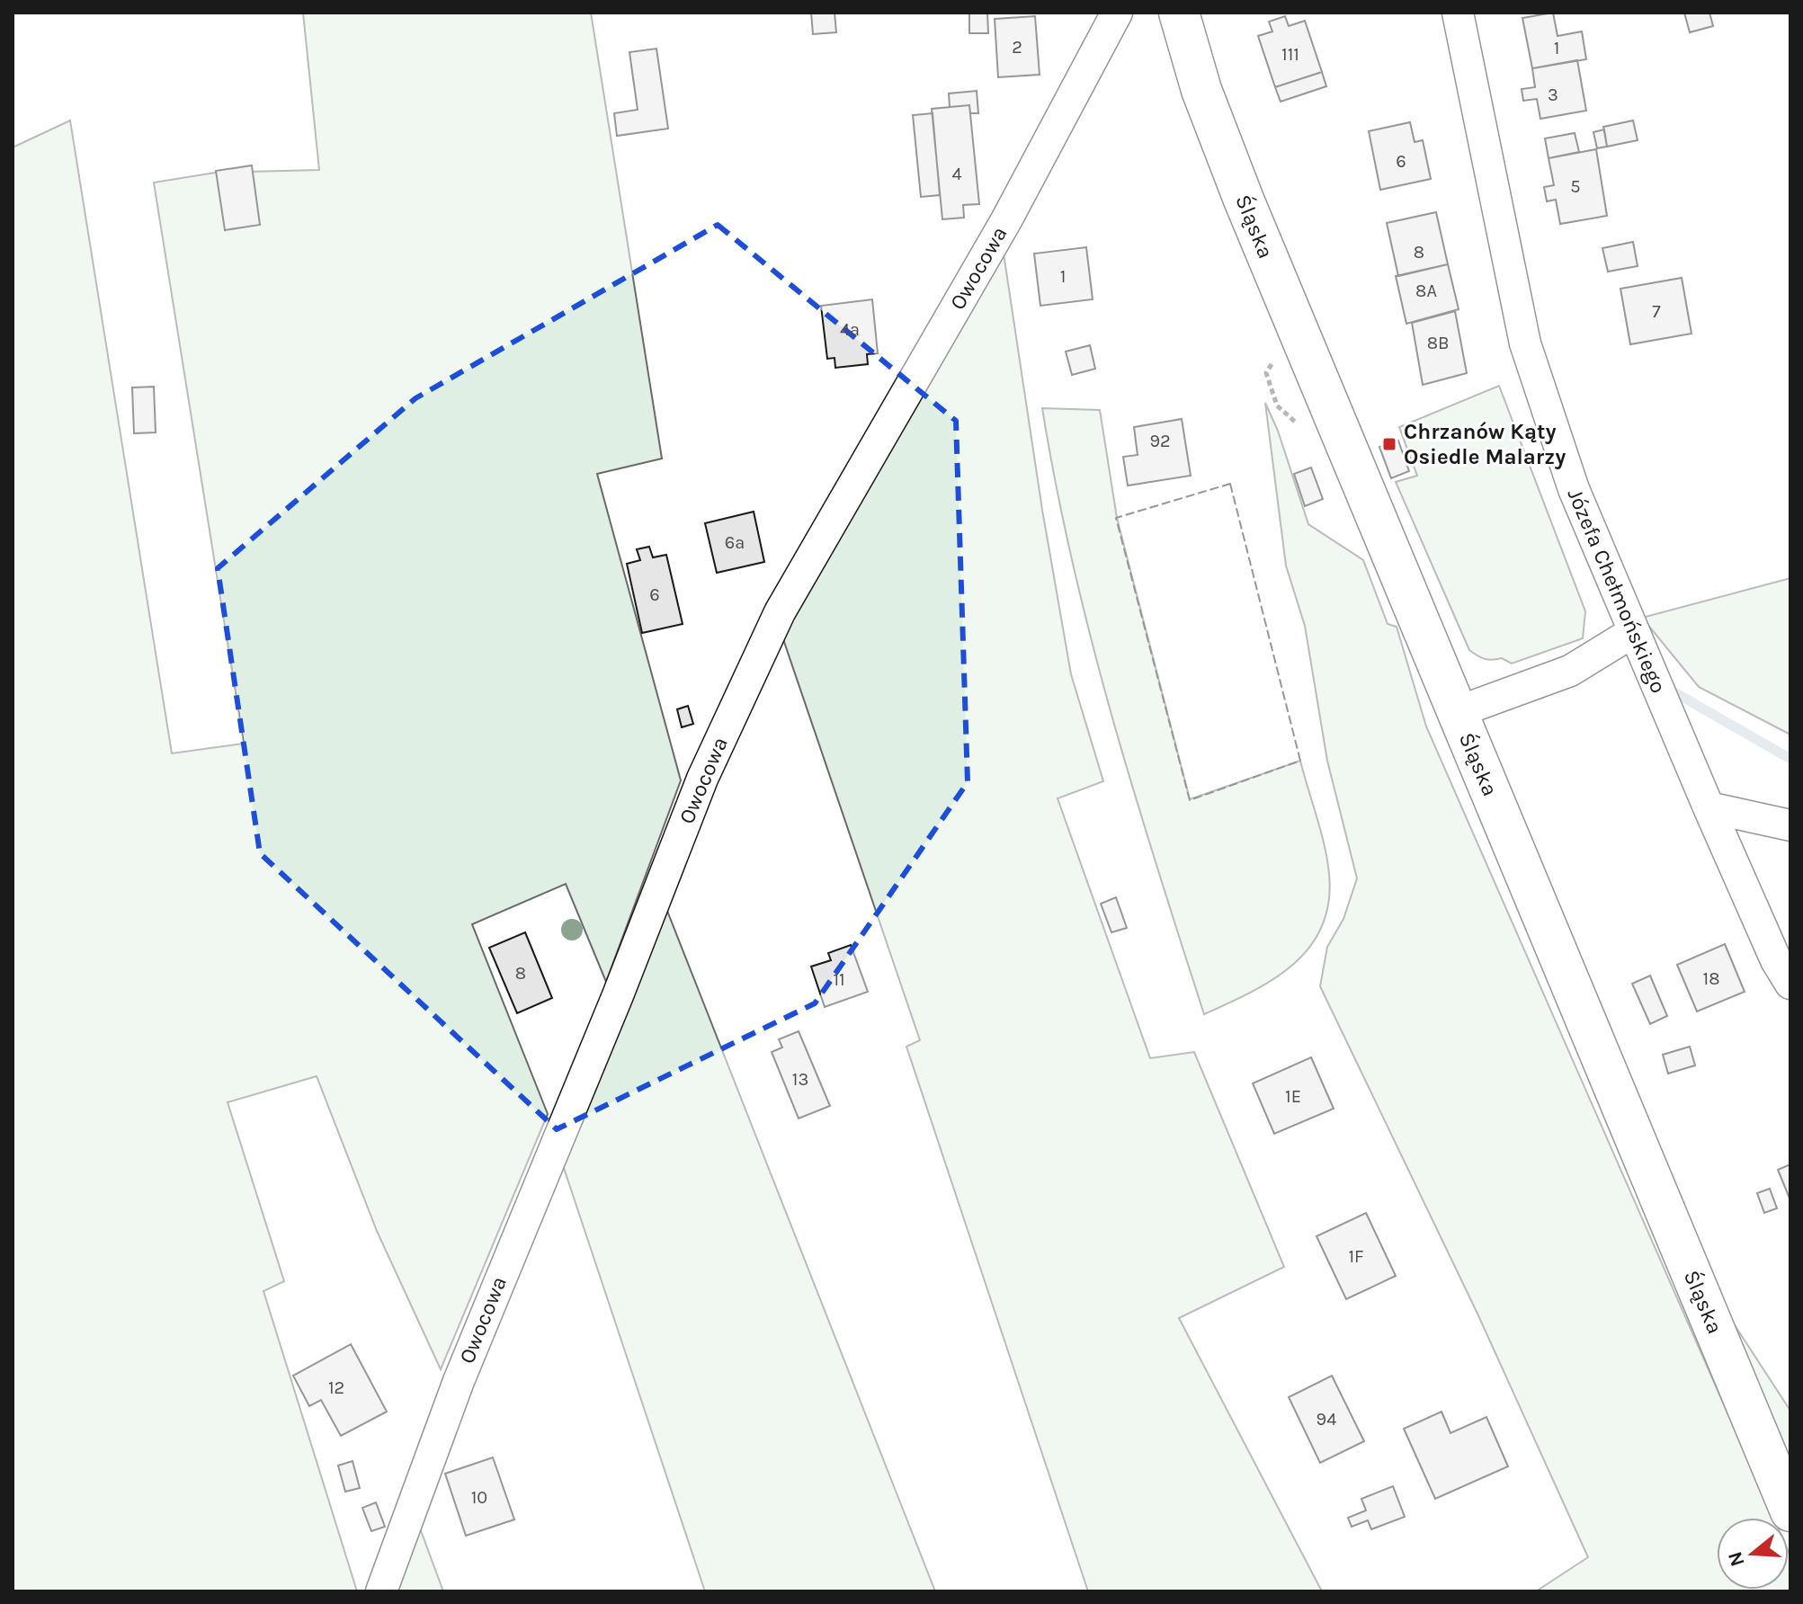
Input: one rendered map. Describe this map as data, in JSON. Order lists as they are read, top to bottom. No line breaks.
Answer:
{"streets":{"main road":["Śląska"],"street":["Owocowa","Józefa Chełmońskiego"]},"places":{"transit":["Chrzanów Kąty Osiedle Malarzy"]},"house_numbers":["2","1","111","3","6","4","5","8","1","8A","7","4a","8B","92","6a","6","8","18","11","13","1E","1F","12","94","10"],"north":"left"}
